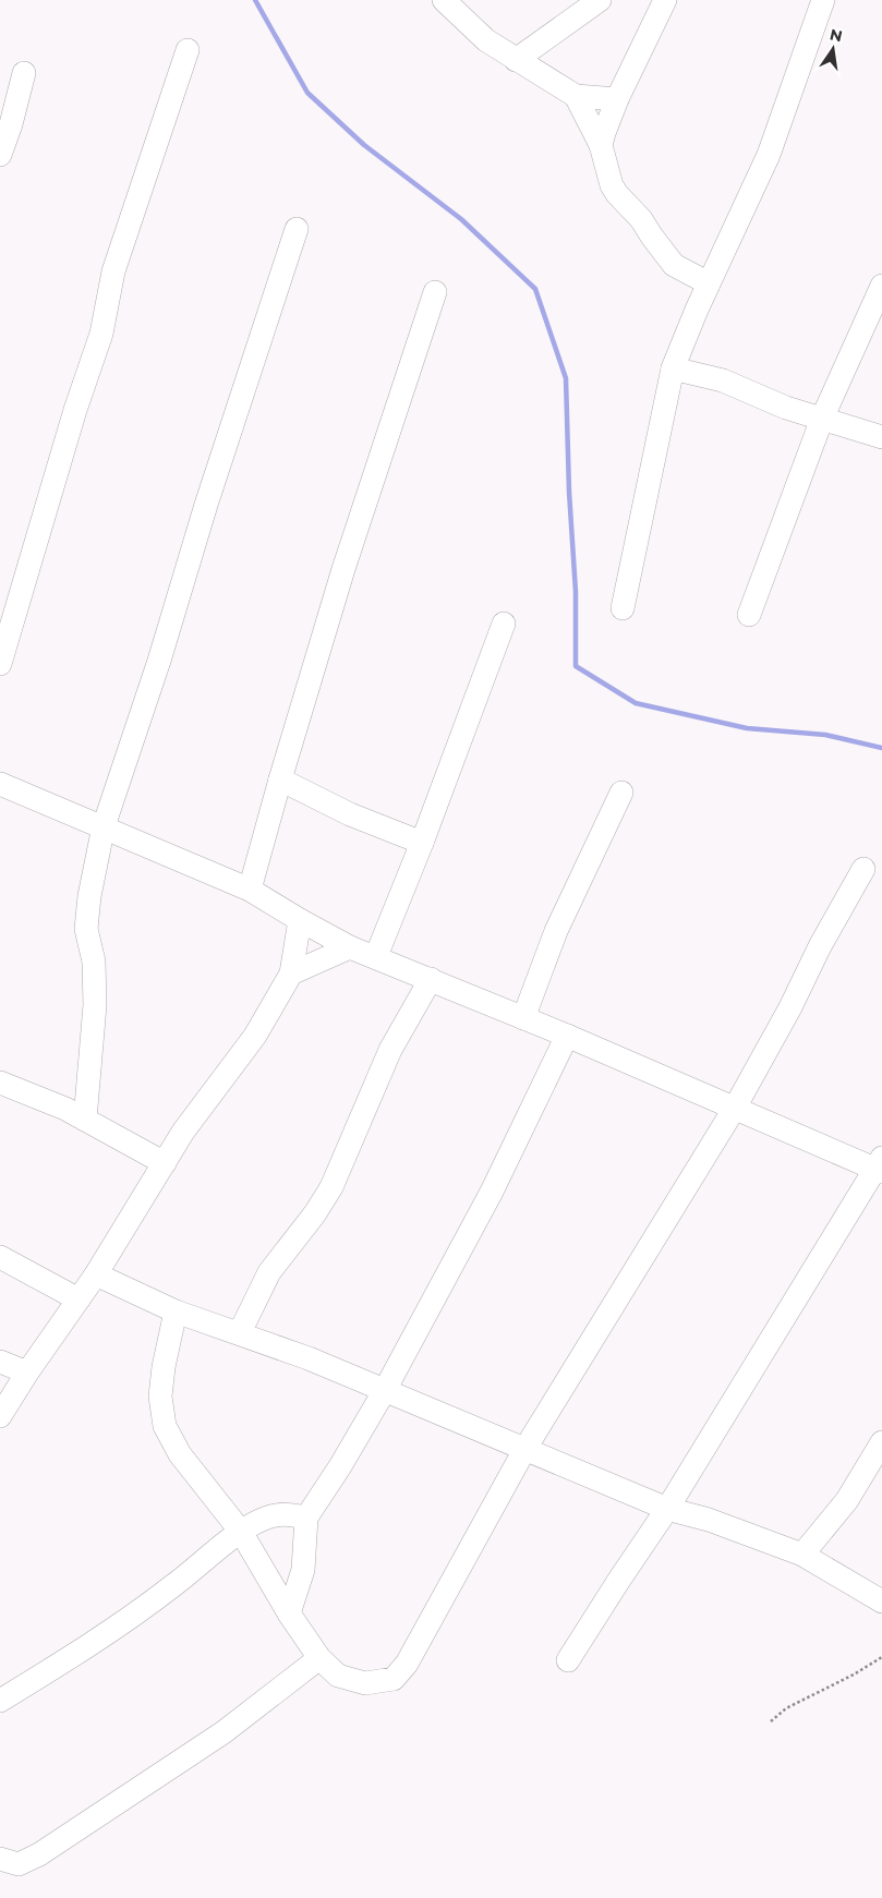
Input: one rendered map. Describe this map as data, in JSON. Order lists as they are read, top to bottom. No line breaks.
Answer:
{"north":"top"}
